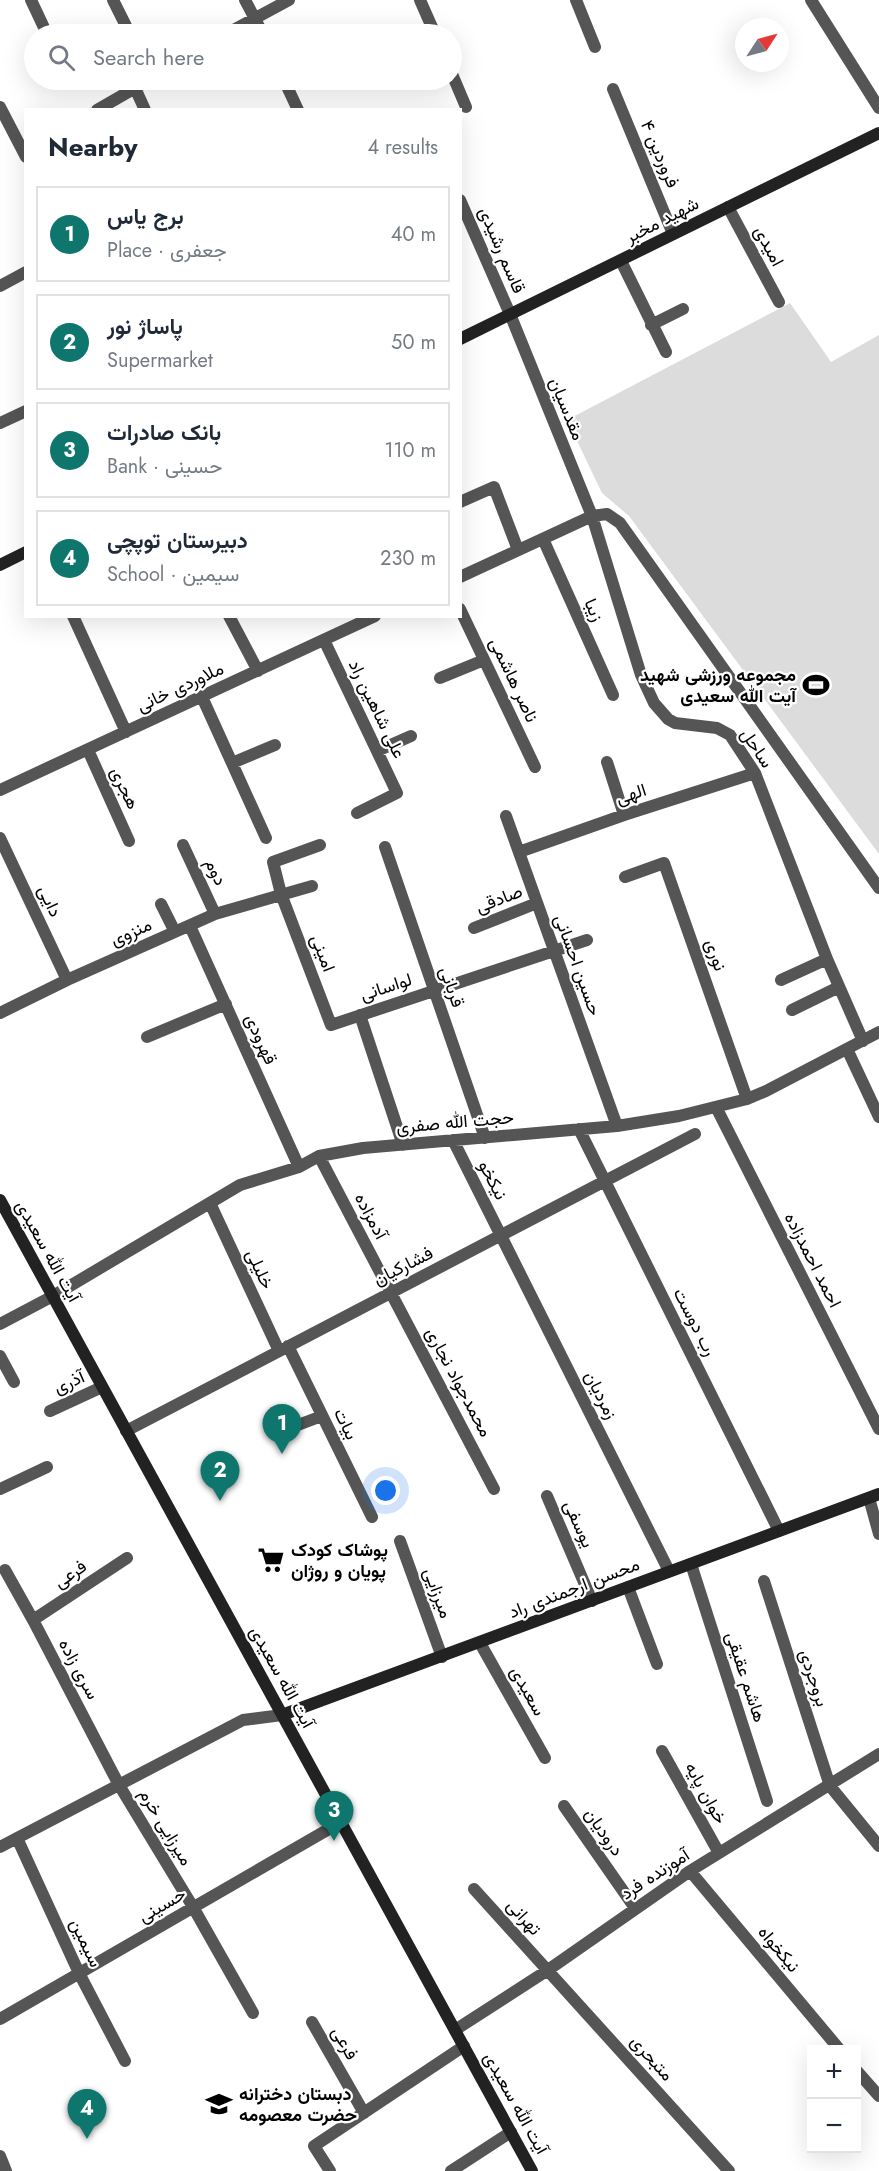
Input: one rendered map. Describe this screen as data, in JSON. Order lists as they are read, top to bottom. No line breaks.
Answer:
{"streets":{"main road":["شهید مخبر","آیت الله سعیدی","محسن ارجمندی راد"],"street":["فروردین ۴","امیدی","قاسم رشیدی","مقدسیان","زیبا","ناصر هاشمی","ملاوردی خانی","علی شاهین راد","ساحل","هجری","الهی","دوم","صادقی","دایی","منزوی","امینی","نوری","حسین احسانی","لواسانی","قربانی","قهرودی","حجت الله صفری","نیکخو","آدمزاده","احمد احمدزاده","فشارکیان","خلیلی","رب دوست","آذری","محمدجواد نجاری","زمردیان","بیات","یوسفی","فرعی","میرزایی","سری زاده","هاشم عقیقی","بروجردی","سعیدی","خوان پایه","میرزایی خرم","درودیان","آموزنده فرد","حسینی","تهرانی","سیمین","نیکخواه","متبحری"]},"crossings":[["فروردین ۴","شهید مخبر"],["شهید مخبر","امیدی"],["شهید مخبر","قاسم رشیدی"],["شهید مخبر","مقدسیان"],["قاسم رشیدی","مقدسیان"],["مقدسیان","ساحل"],["ملاوردی خانی","علی شاهین راد"],["ملاوردی خانی","هجری"],["ساحل","الهی"],["ساحل","حجت الله صفری"],["الهی","حسین احسانی"],["دوم","منزوی"],["صادقی","حسین احسانی"],["دایی","منزوی"],["منزوی","امینی"],["منزوی","قهرودی"],["امینی","لواسانی"],["نوری","حجت الله صفری"],["حسین احسانی","لواسانی"],["حسین احسانی","حجت الله صفری"],["لواسانی","قربانی"],["قربانی","حجت الله صفری"],["قهرودی","حجت الله صفری"],["حجت الله صفری","نیکخو"],["حجت الله صفری","آدمزاده"],["حجت الله صفری","آیت الله سعیدی"],["حجت الله صفری","احمد احمدزاده"],["حجت الله صفری","خلیلی"],["حجت الله صفری","رب دوست"],["نیکخو","فشارکیان"],["نیکخو","زمردیان"],["آدمزاده","فشارکیان"],["آدمزاده","محمدجواد نجاری"],["آیت الله سعیدی","فشارکیان"],["آیت الله سعیدی","آذری"],["آیت الله سعیدی","محسن ارجمندی راد"],["آیت الله سعیدی","آموزنده فرد"],["آیت الله سعیدی","حسینی"],["فشارکیان","خلیلی"],["فشارکیان","رب دوست"],["فشارکیان","محمدجواد نجاری"],["فشارکیان","زمردیان"],["فشارکیان","بیات"],["خلیلی","بیات"],["رب دوست","محسن ارجمندی راد"],["زمردیان","محسن ارجمندی راد"],["یوسفی","محسن ارجمندی راد"],["فرعی","سری زاده"],["محسن ارجمندی راد","میرزایی"],["محسن ارجمندی راد","هاشم عقیقی"],["محسن ارجمندی راد","سعیدی"],["سری زاده","میرزایی خرم"],["بروجردی","آموزنده فرد"],["خوان پایه","آموزنده فرد"],["میرزایی خرم","حسینی"],["درودیان","آموزنده فرد"],["آموزنده فرد","تهرانی"],["آموزنده فرد","نیکخواه"],["آموزنده فرد","متبحری"],["حسینی","سیمین"],["تهرانی","متبحری"]],"places":{"sports":["مجموعه ورزشی شهید آیت‌ الله سعیدی"],"supermarket":["پوشاک کودک پویان و روژان"],"school or university":["دبستان دخترانه حضرت معصومه"]},"north":"top right","page":{"search":"Search here","heading":["Nearby","4 results"],"list":[{"mark":"1","name":"برج یاس","note":"Place · جعفری","value":"40 m"},{"mark":"2","name":"پاساژ نور","note":"Supermarket","value":"50 m"},{"mark":"3","name":"بانک صادرات","note":"Bank · حسینی","value":"110 m"},{"mark":"4","name":"دبیرستان توپچی","note":"School · سیمین","value":"230 m"}],"pins":["1","2","3","4"],"map_buttons":["+","−"]}}
